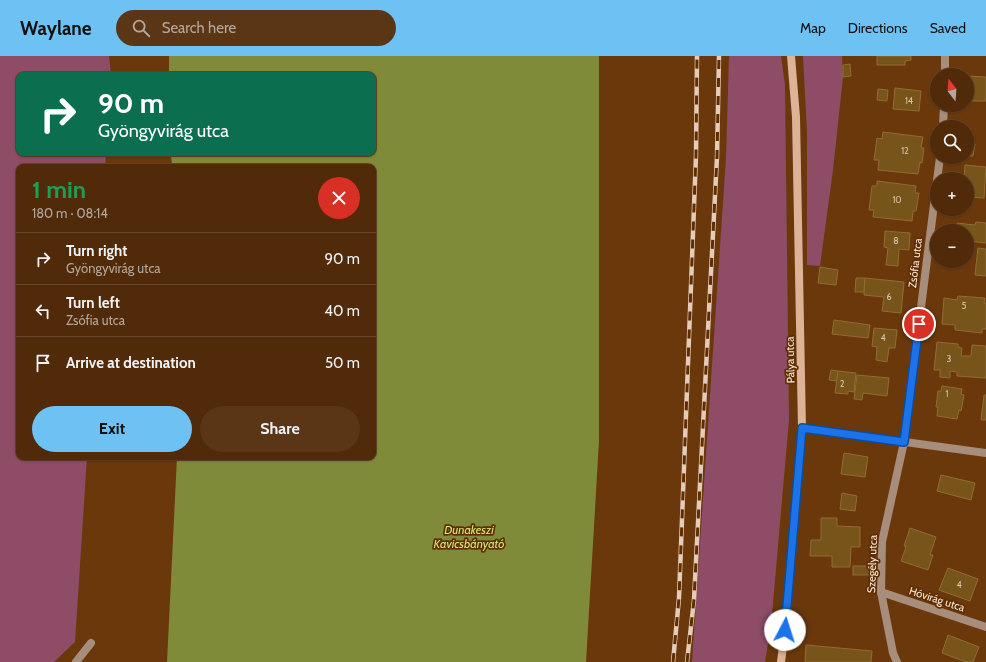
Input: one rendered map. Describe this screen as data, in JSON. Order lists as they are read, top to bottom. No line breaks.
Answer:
{"streets":{"street":["Zsófia utca","Pálya utca","Szegély utca","Hóvirág utca"]},"crossings":[["Zsófia utca","Szegély utca"],["Szegély utca","Hóvirág utca"]],"water":["Dunakeszi Kavicsbányató"],"house_numbers":["14","12","10","8","6","5","4","3","2","1","4"],"north":"top","page":{"header":"Waylane","search":"Search here","nav":["Map","Directions","Saved"],"map_buttons":["+","−"],"turn":["90 m","Gyöngyvirág utca"],"heading":["1 min","180 m · 08:14"],"list":[{"name":"Turn right","note":"Gyöngyvirág utca","value":"90 m"},{"name":"Turn left","note":"Zsófia utca","value":"40 m"},{"name":"Arrive at destination","value":"50 m"}],"buttons":["Exit","Share"]}}
